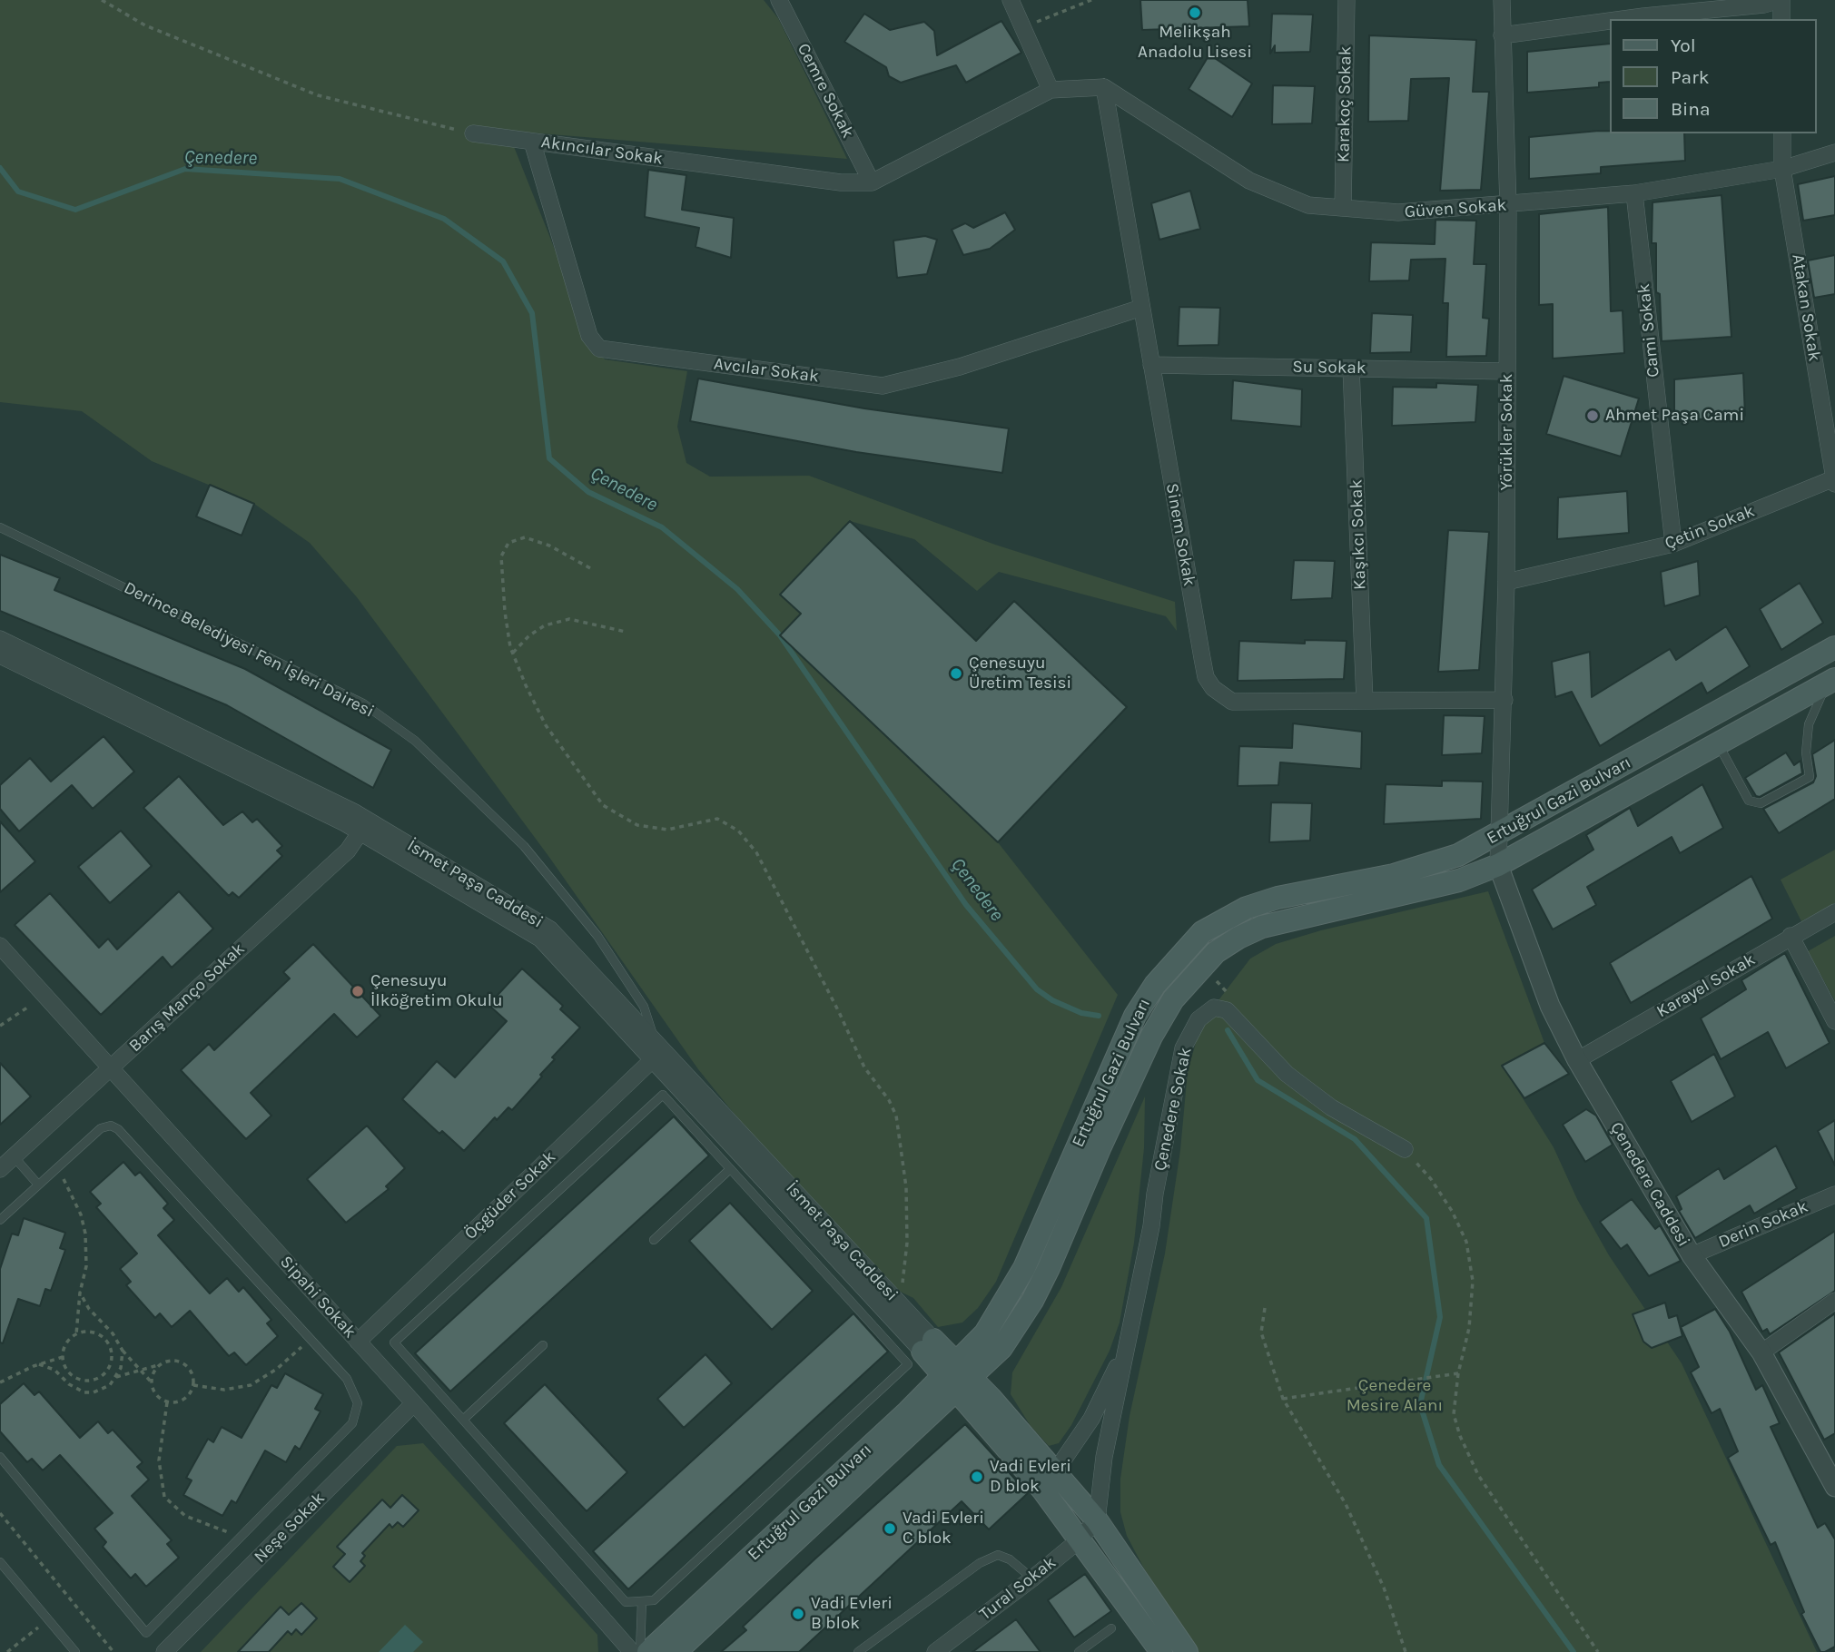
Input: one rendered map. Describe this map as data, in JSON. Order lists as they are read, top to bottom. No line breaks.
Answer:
{"streets":{"main road":["Ertuğrul Gazi Bulvarı"],"street":["Cemre Sokak","Karakoç Sokak","Akıncılar Sokak","Güven Sokak","Atakan Sokak","Cami Sokak","Su Sokak","Avcılar Sokak","Yörükler Sokak","Çetin Sokak","Sinem Sokak","Kaşıkcı Sokak","İsmet Paşa Caddesi","Karayel Sokak","Barış Manço Sokak","Çenedere Sokak","Çenedere Caddesi","Öçgüder Sokak","Derin Sokak","Sipahi Sokak","Neşe Sokak","Tural Sokak"],"lane":["Derince Belediyesi Fen İşleri Dairesi"]},"crossings":[["Cemre Sokak","Akıncılar Sokak"],["Karakoç Sokak","Güven Sokak"],["Akıncılar Sokak","Güven Sokak"],["Akıncılar Sokak","Avcılar Sokak"],["Akıncılar Sokak","Sinem Sokak"],["Güven Sokak","Atakan Sokak"],["Güven Sokak","Cami Sokak"],["Güven Sokak","Yörükler Sokak"],["Güven Sokak","Sinem Sokak"],["Atakan Sokak","Çetin Sokak"],["Cami Sokak","Çetin Sokak"],["Su Sokak","Yörükler Sokak"],["Su Sokak","Sinem Sokak"],["Su Sokak","Kaşıkcı Sokak"],["Avcılar Sokak","Sinem Sokak"],["Yörükler Sokak","Çetin Sokak"],["Yörükler Sokak","Sinem Sokak"],["Yörükler Sokak","Ertuğrul Gazi Bulvarı"],["Yörükler Sokak","Çenedere Caddesi"],["Sinem Sokak","Kaşıkcı Sokak"],["Derince Belediyesi Fen İşleri Dairesi","İsmet Paşa Caddesi"],["Derince Belediyesi Fen İşleri Dairesi","Öçgüder Sokak"],["Ertuğrul Gazi Bulvarı","Çenedere Caddesi"],["İsmet Paşa Caddesi","Barış Manço Sokak"],["İsmet Paşa Caddesi","Öçgüder Sokak"],["Karayel Sokak","Çenedere Caddesi"],["Barış Manço Sokak","Sipahi Sokak"],["Çenedere Sokak","Tural Sokak"],["Çenedere Caddesi","Derin Sokak"],["Öçgüder Sokak","Sipahi Sokak"],["Sipahi Sokak","Neşe Sokak"]],"water":["Çenedere"],"parks":["Çenedere Mesire Alanı"],"places":["Melikşah Anadolu Lisesi","Ahmet Paşa Cami","Çenesuyu Üretim Tesisi","Çenesuyu İlköğretim Okulu","Vadi Evleri D blok","Vadi Evleri C blok","Vadi Evleri B blok"],"legend":["Yol","Park","Bina"]}
